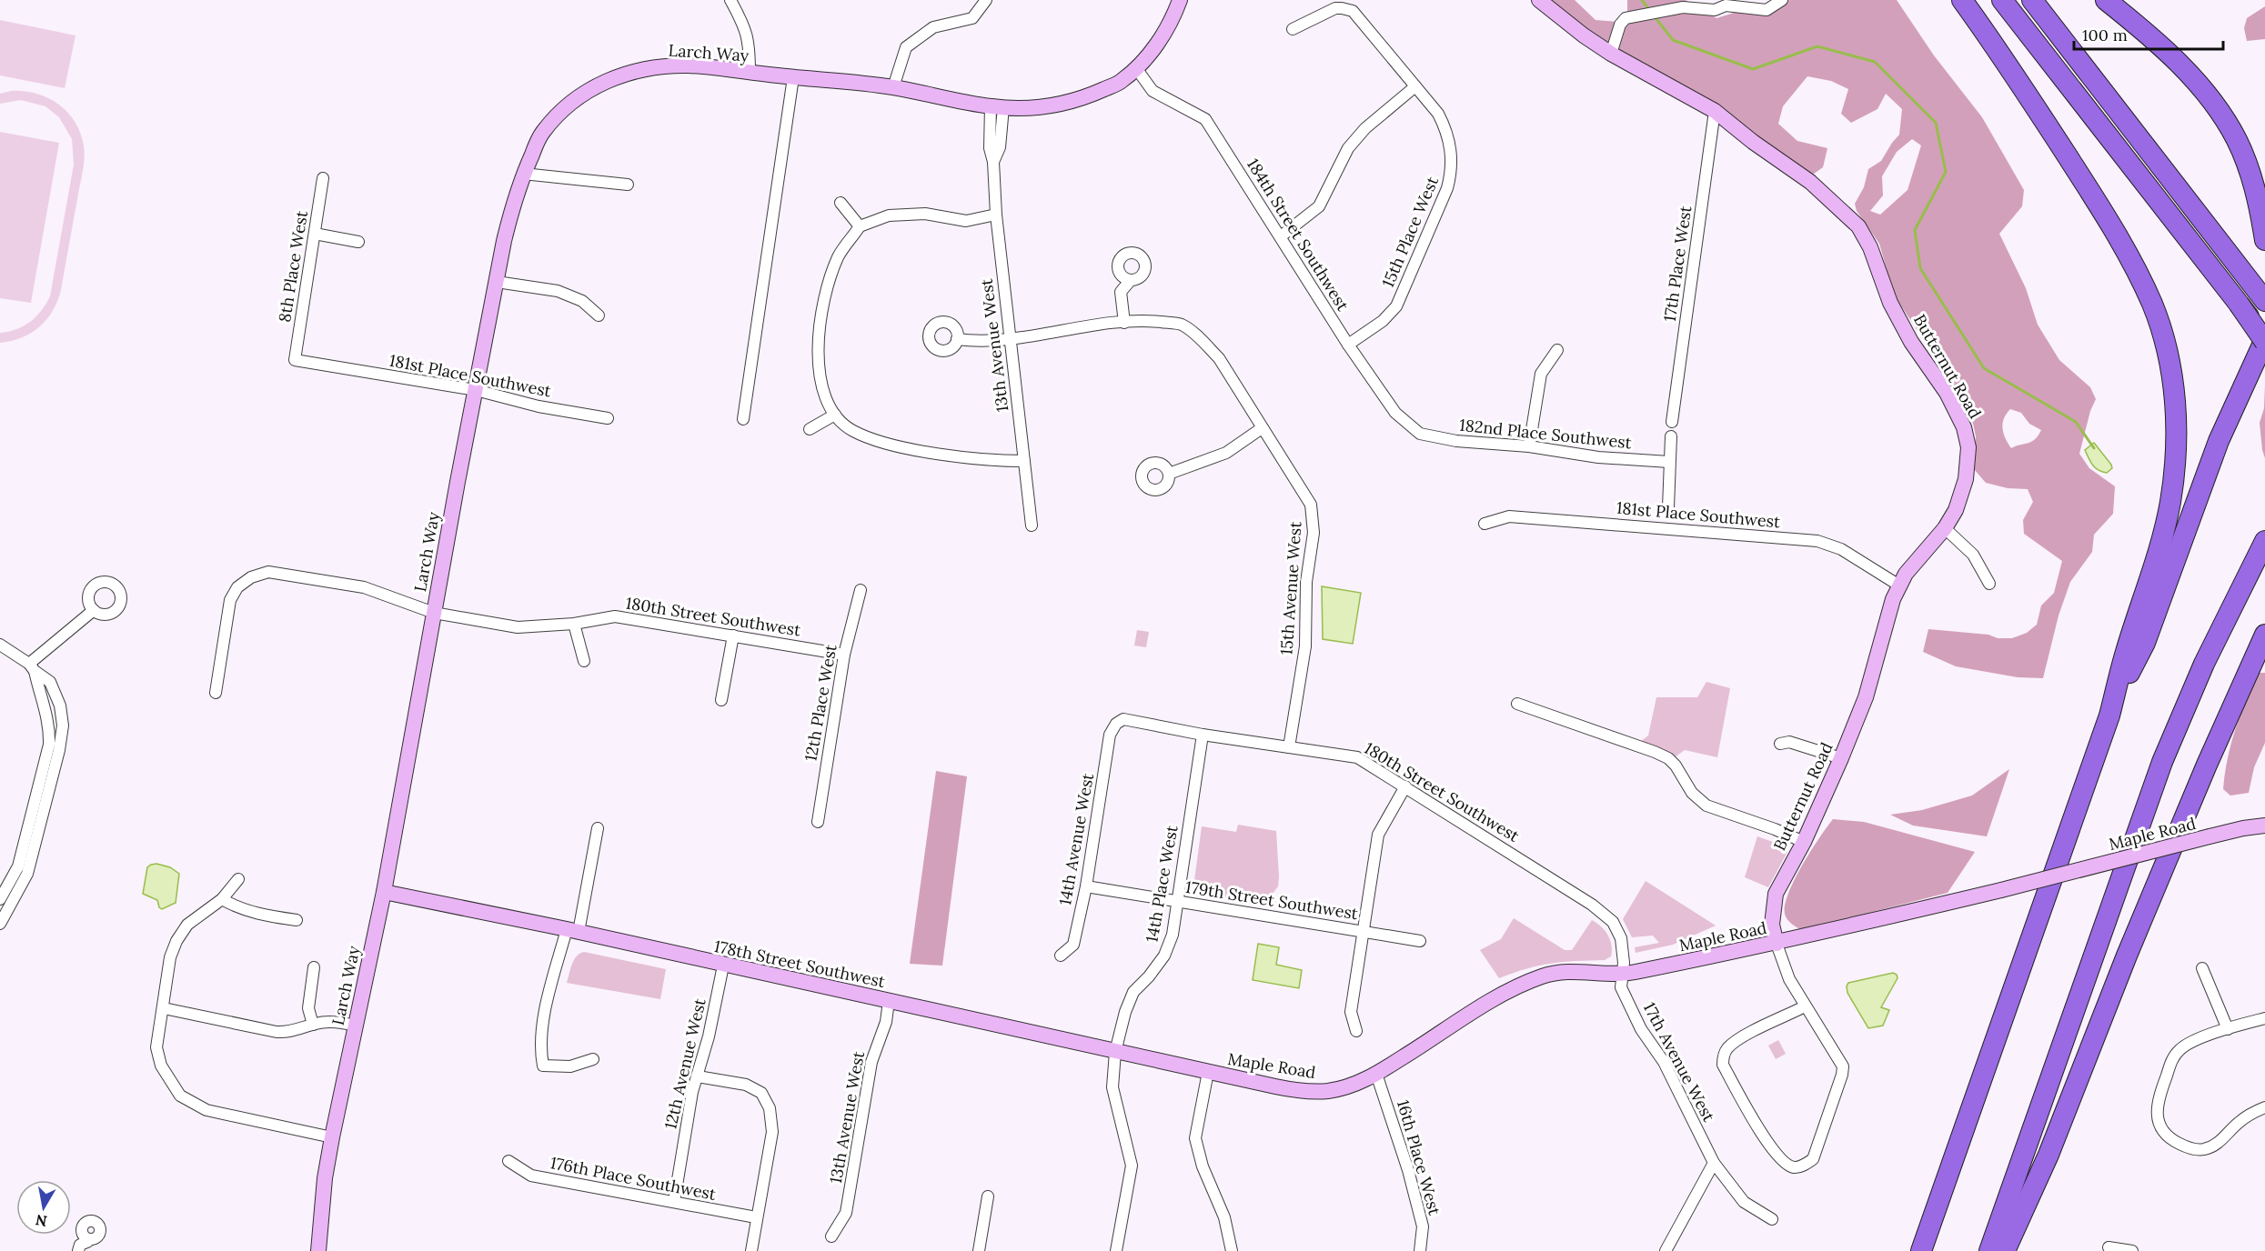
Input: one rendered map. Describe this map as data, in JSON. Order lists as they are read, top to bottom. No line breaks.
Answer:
{"streets":{"street":["Larch Way","15th Place West","184th Street Southwest","17th Place West","8th Place West","13th Avenue West","Butternut Road","181st Place Southwest","182nd Place Southwest","15th Avenue West","180th Street Southwest","12th Place West","Maple Road","14th Avenue West","14th Place West","179th Street Southwest","178th Street Southwest","17th Avenue West","12th Avenue West","16th Place West","176th Place Southwest"]},"crossings":[["Larch Way","184th Street Southwest"],["Larch Way","13th Avenue West"],["Larch Way","181st Place Southwest"],["Larch Way","180th Street Southwest"],["Larch Way","178th Street Southwest"],["15th Place West","184th Street Southwest"],["184th Street Southwest","182nd Place Southwest"],["17th Place West","Butternut Road"],["8th Place West","181st Place Southwest"],["13th Avenue West","15th Avenue West"],["13th Avenue West","178th Street Southwest"],["Butternut Road","181st Place Southwest"],["Butternut Road","Maple Road"],["15th Avenue West","180th Street Southwest"],["180th Street Southwest","12th Place West"],["180th Street Southwest","Maple Road"],["180th Street Southwest","14th Avenue West"],["180th Street Southwest","14th Place West"],["180th Street Southwest","17th Avenue West"],["Maple Road","178th Street Southwest"],["Maple Road","17th Avenue West"],["Maple Road","16th Place West"],["14th Avenue West","179th Street Southwest"],["14th Place West","179th Street Southwest"],["14th Place West","178th Street Southwest"],["178th Street Southwest","12th Avenue West"],["12th Avenue West","176th Place Southwest"]],"scale_bar":"100 m","north":"bottom"}
